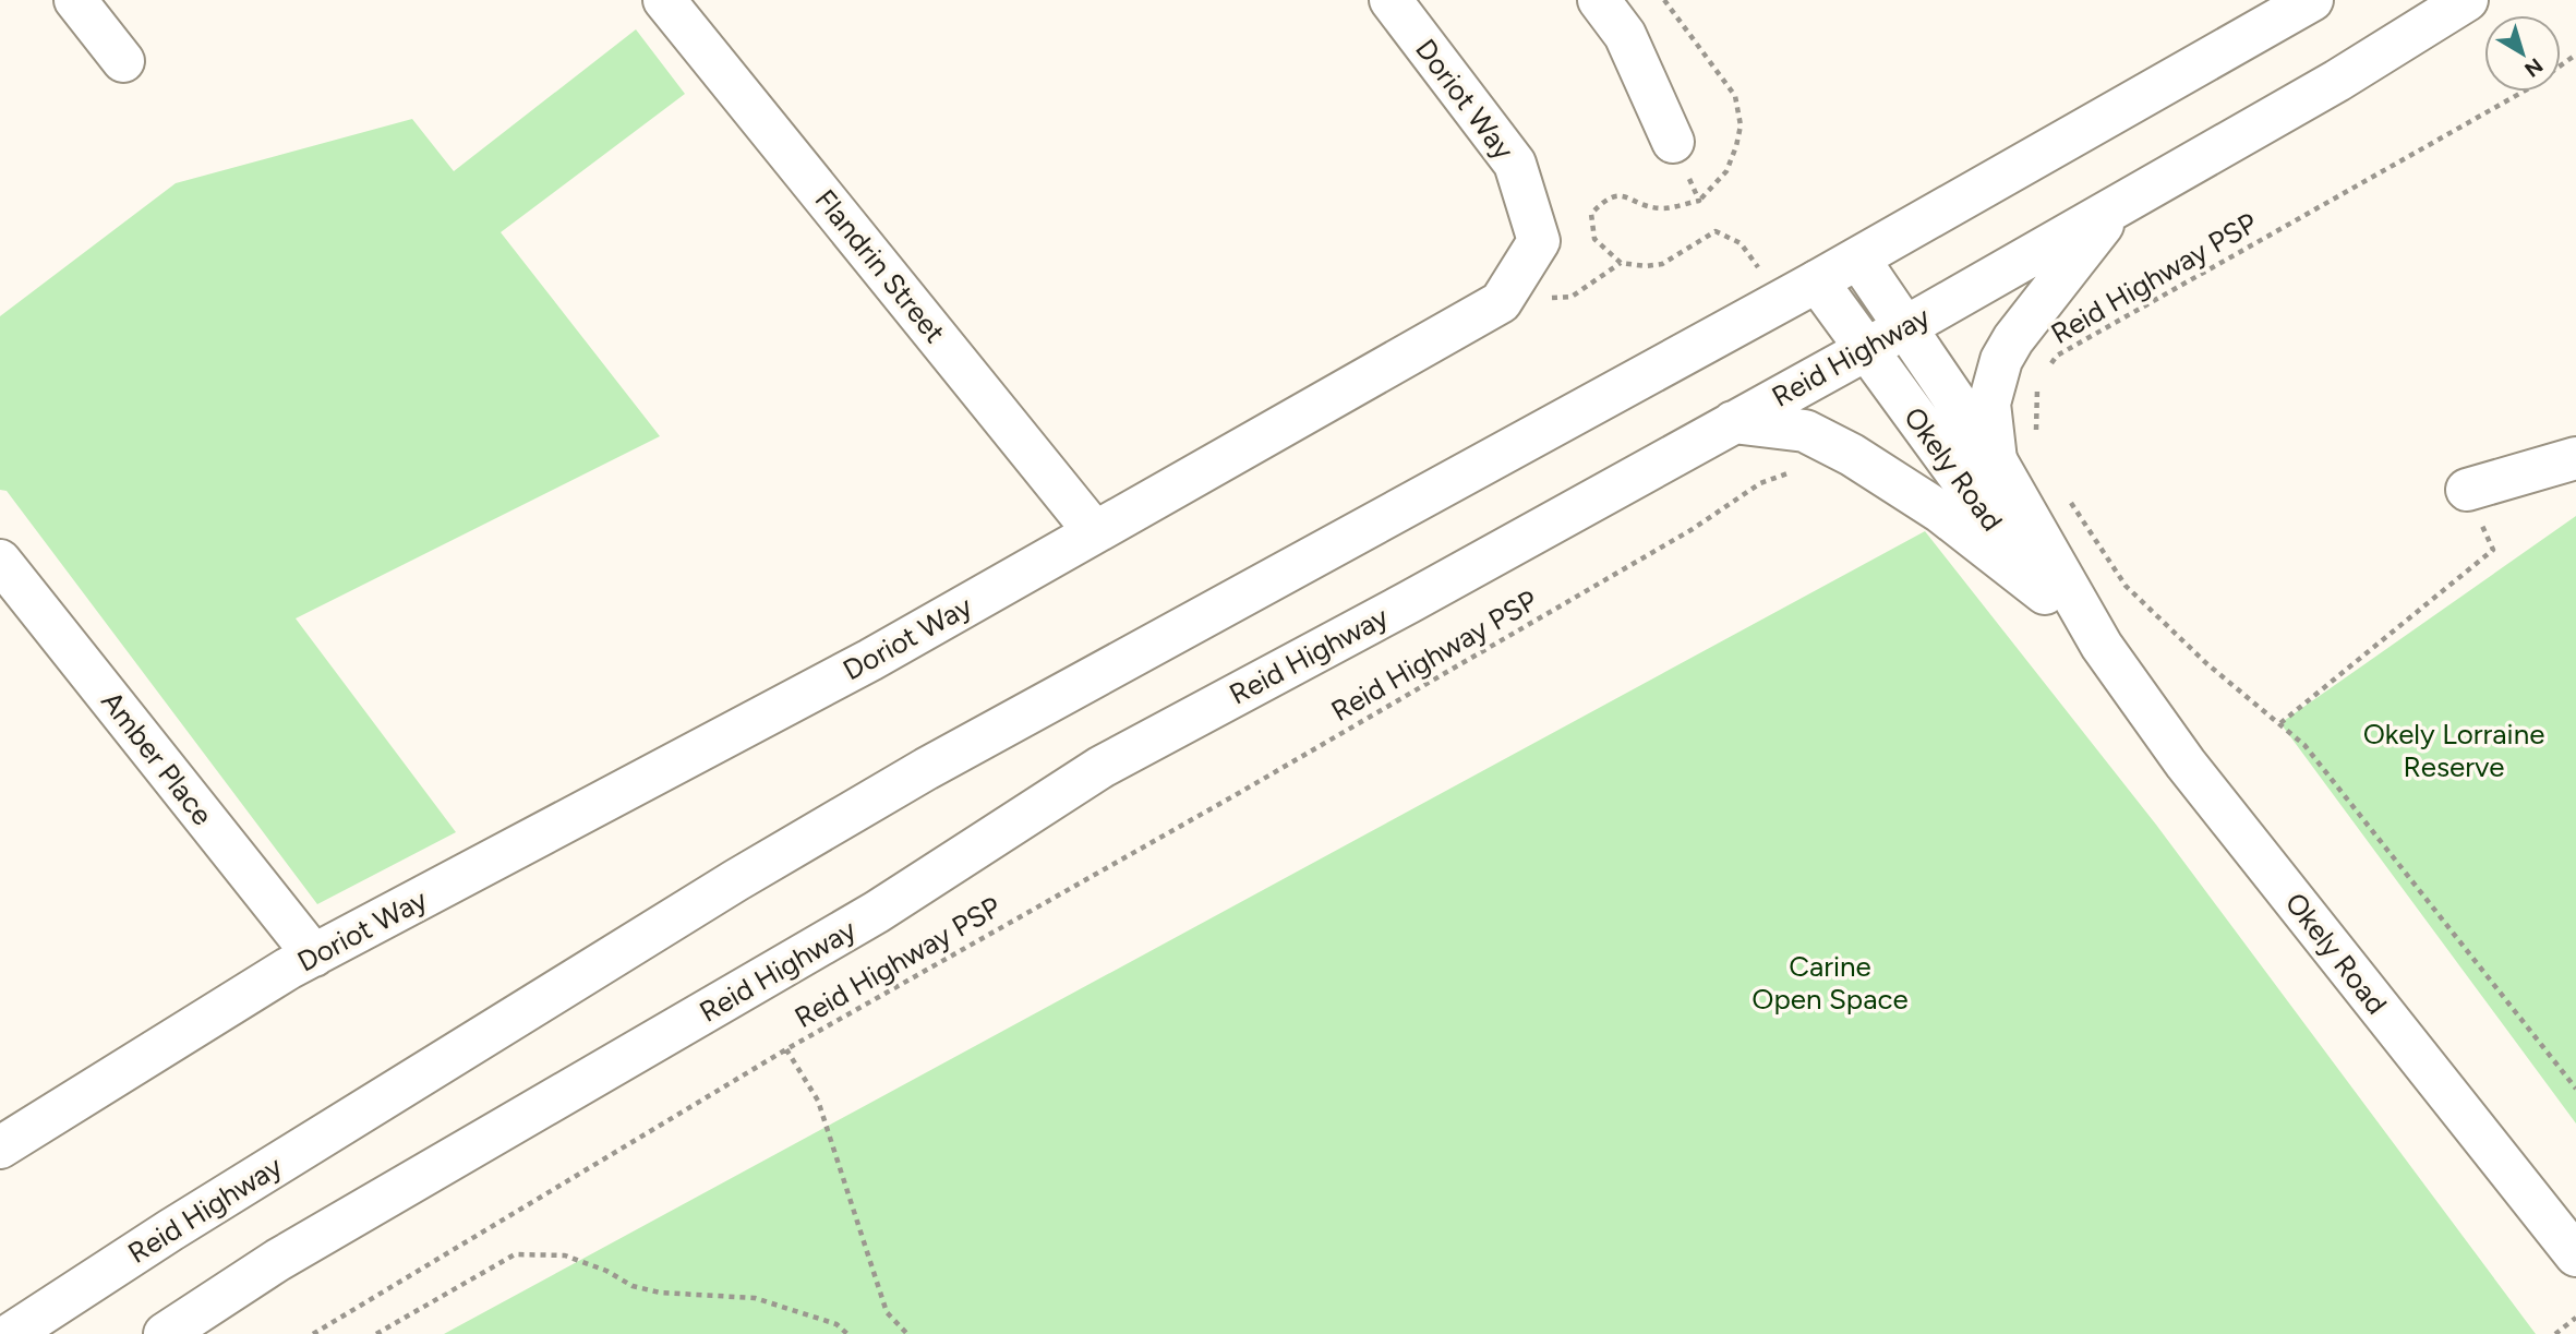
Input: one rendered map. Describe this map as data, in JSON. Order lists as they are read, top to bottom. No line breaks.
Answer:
{"streets":{"main road":["Doriot Way","Flandrin Street","Reid Highway","Okely Road","Amber Place"],"path":["Reid Highway PSP"]},"crossings":[["Doriot Way","Flandrin Street"],["Doriot Way","Amber Place"],["Reid Highway","Okely Road"]],"parks":["Okely Lorraine Reserve","Carine Open Space"],"north":"bottom right"}
